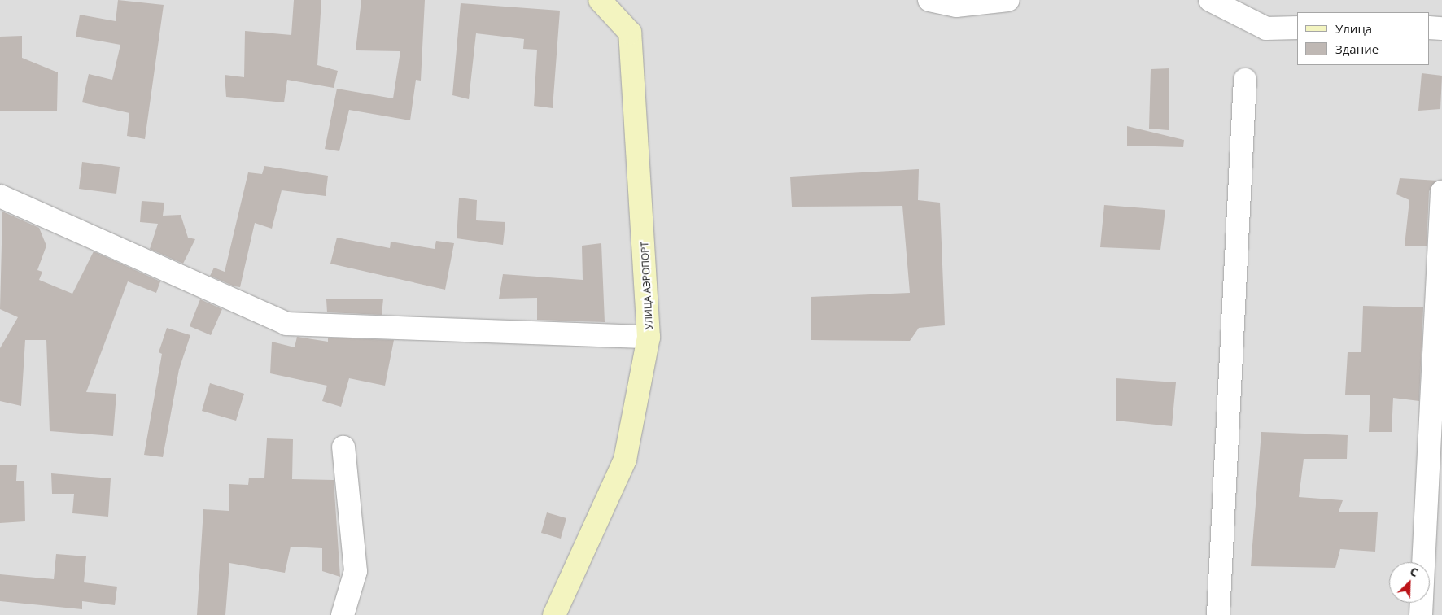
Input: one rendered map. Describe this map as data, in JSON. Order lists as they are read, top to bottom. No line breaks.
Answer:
{"streets":{"main road":["УЛИЦА АЭРОПОРТ"]},"legend":["Улица","Здание"],"north":"top right"}
